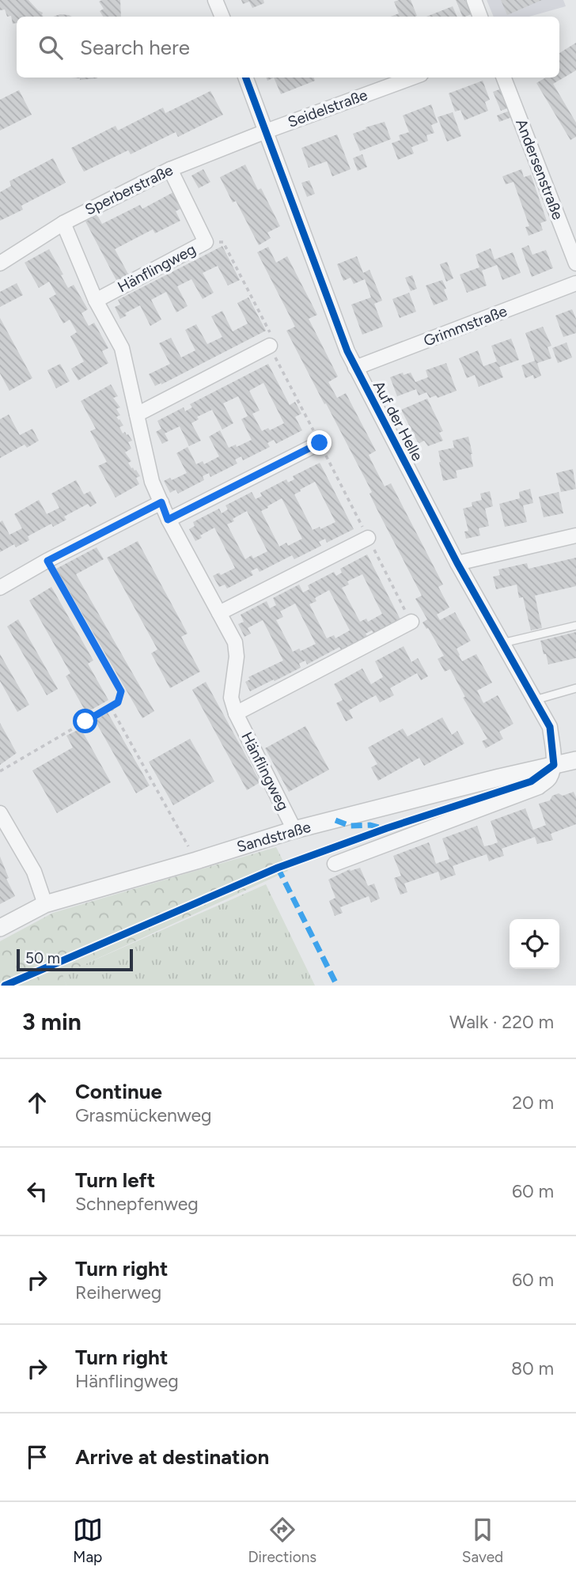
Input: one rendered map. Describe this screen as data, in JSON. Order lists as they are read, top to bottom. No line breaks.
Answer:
{"streets":{"street":["Seidelstraße","Andersenstraße","Sperberstraße","Hänflingweg","Grimmstraße","Auf der Helle","Sandstraße"]},"crossings":[["Seidelstraße","Sperberstraße"],["Seidelstraße","Auf der Helle"],["Sperberstraße","Hänflingweg"],["Sperberstraße","Auf der Helle"],["Hänflingweg","Sandstraße"],["Grimmstraße","Auf der Helle"],["Auf der Helle","Sandstraße"]],"scale_bar":"50 m","page":{"search":"Search here","scale":"50 m","heading":["3 min","Walk · 220 m"],"list":[["Continue","Grasmückenweg","20 m"],["Turn left","Schnepfenweg","60 m"],["Turn right","Reiherweg","60 m"],["Turn right","Hänflingweg","80 m"],"Arrive at destination"],"nav":["Map","Directions","Saved"]}}
